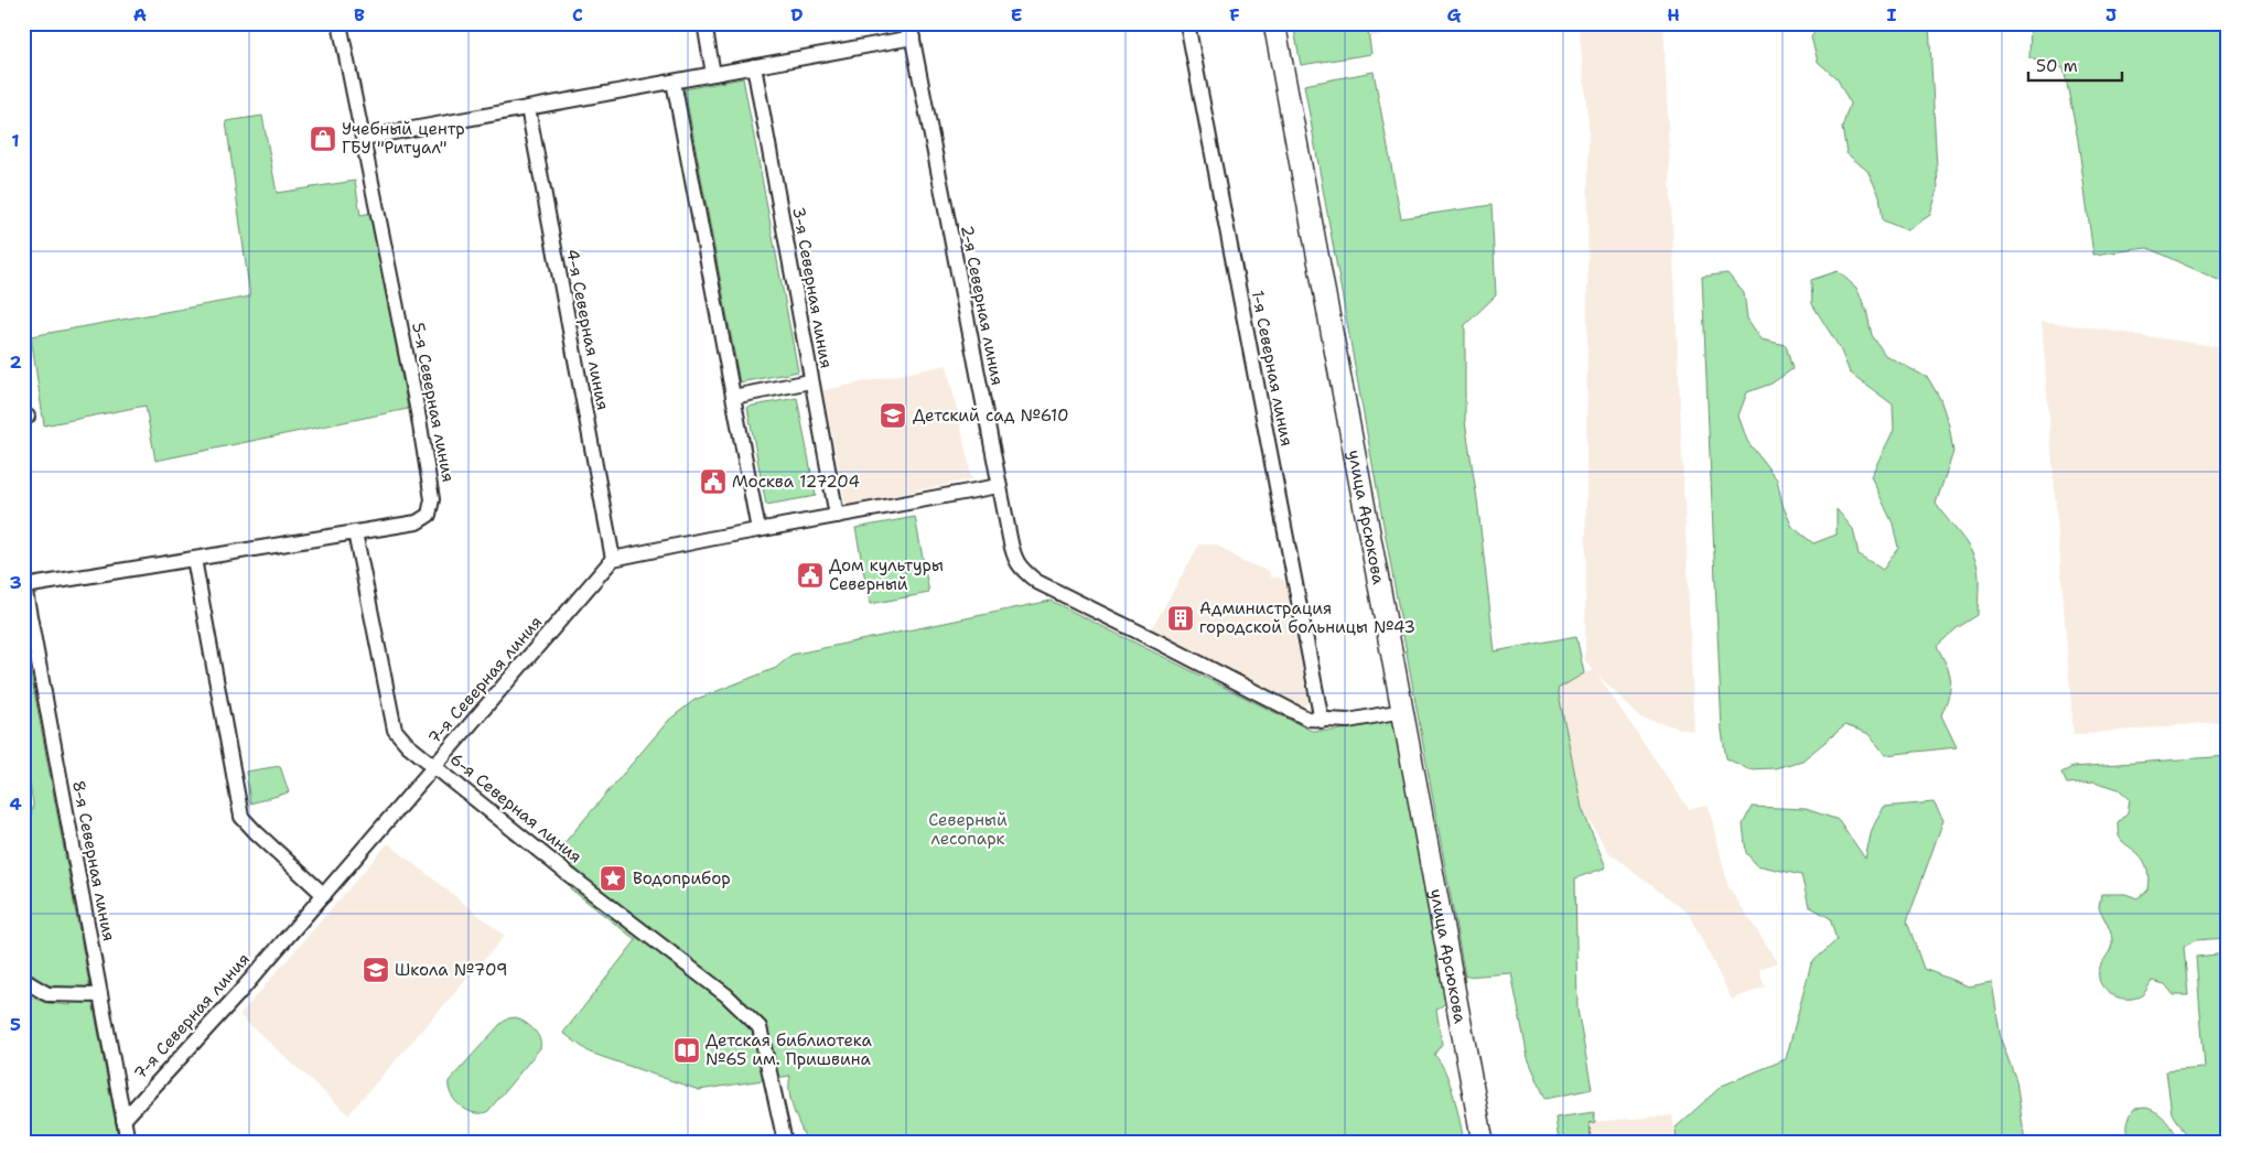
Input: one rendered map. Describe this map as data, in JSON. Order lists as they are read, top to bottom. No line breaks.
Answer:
{"streets":{"street":["3-я Северная линия","2-я Северная линия","4-я Северная линия","1-я Северная линия","5-я Северная линия","улица Арсюкова","7-я Северная линия","6-я Северная линия","8-я Северная линия"]},"crossings":[["2-я Северная линия","1-я Северная линия"],["2-я Северная линия","улица Арсюкова"],["4-я Северная линия","7-я Северная линия"],["5-я Северная линия","6-я Северная линия"],["5-я Северная линия","8-я Северная линия"],["7-я Северная линия","6-я Северная линия"],["7-я Северная линия","8-я Северная линия"]],"parks":["Северный лесопарк"],"places":{"shop":["Учебный центр ГБУ \"Ритуал\""],"school or university":["Детский сад №610","Школа №709"],"public building":["Москва 127204","Дом культуры Северный"],"building":["Администрация городской больницы №43"],"place":["Водоприбор"],"library":["Детская библиотека №65 им. Пришвина"]},"scale_bar":"50 m","grid":{"columns":["A","B","C","D","E","F","G","H","I","J"],"rows":["1","2","3","4","5"]}}
